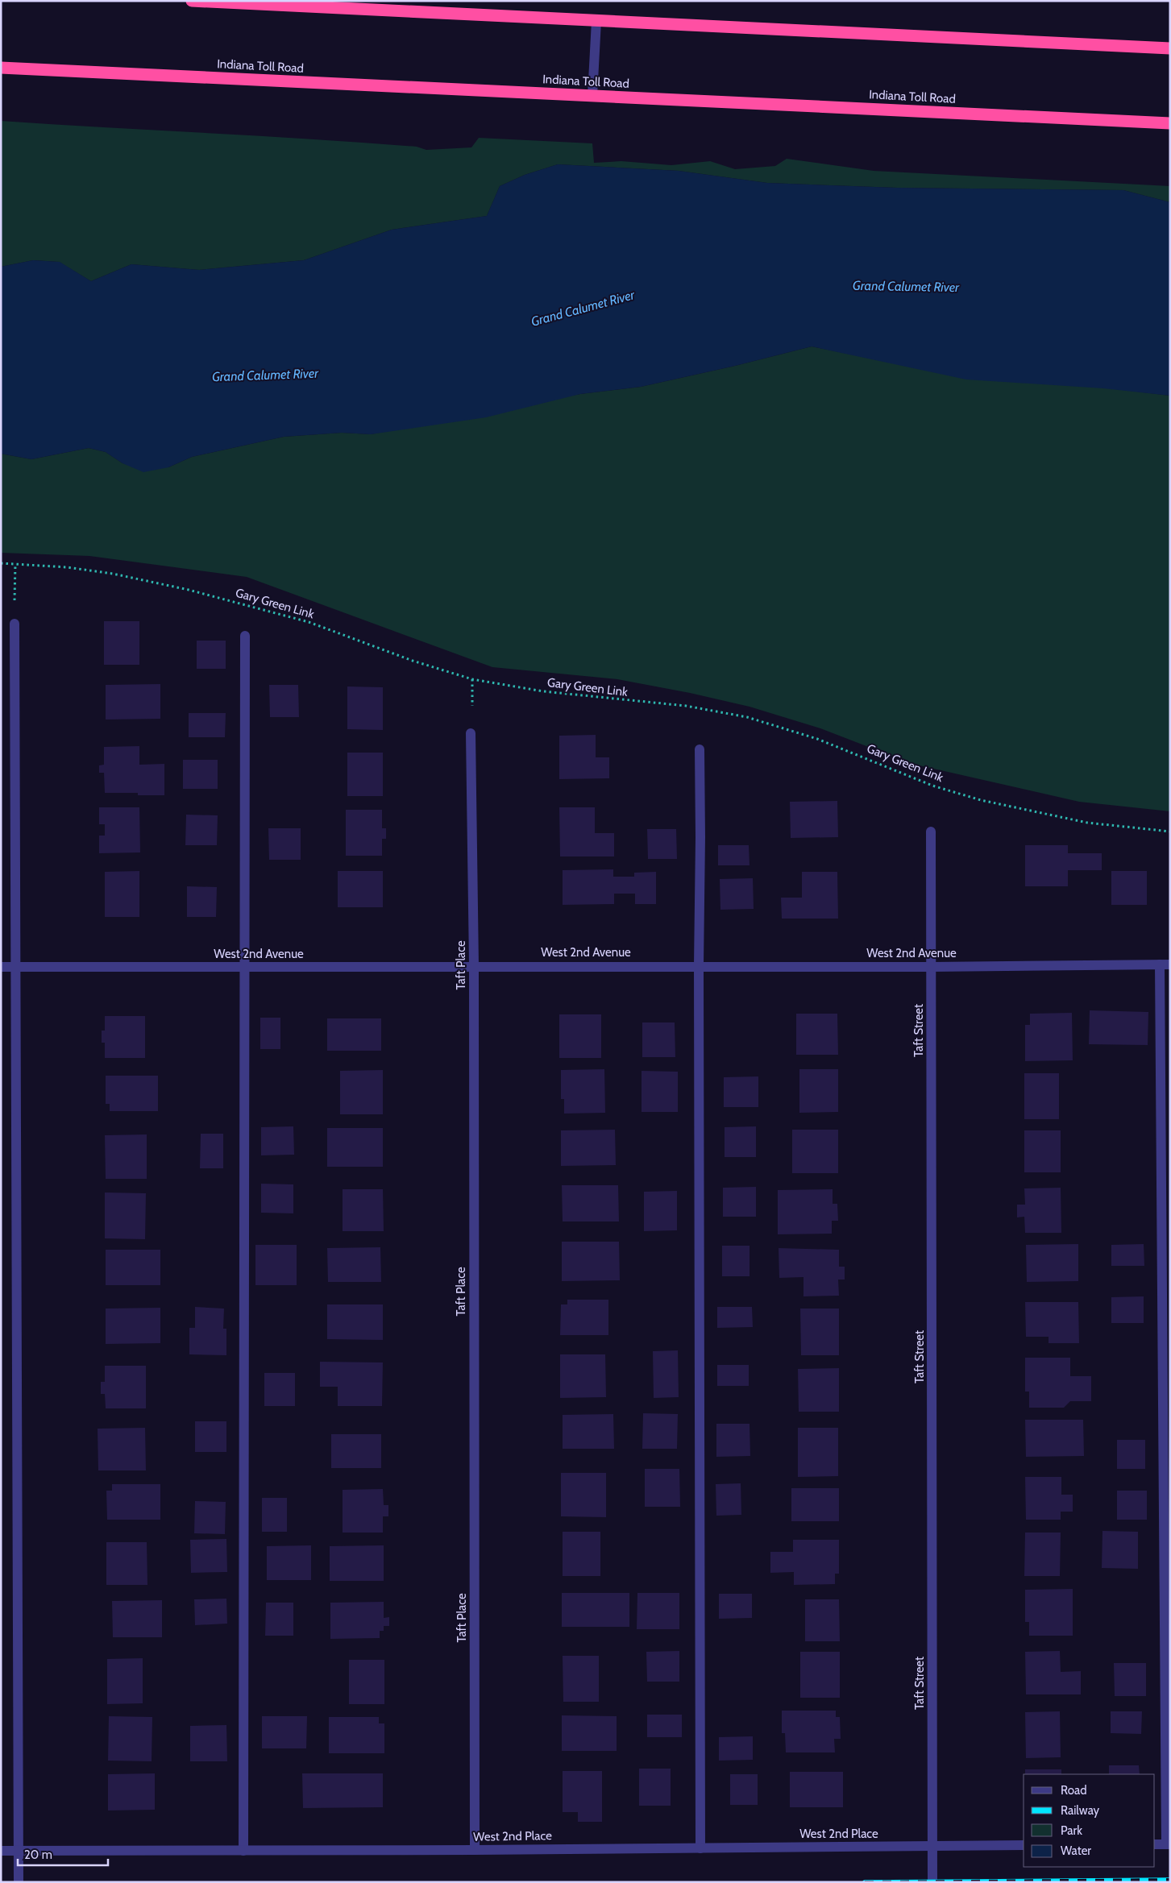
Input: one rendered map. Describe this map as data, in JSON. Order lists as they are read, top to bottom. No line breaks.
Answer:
{"streets":{"highway":["Indiana Toll Road"],"street":["West 2nd Avenue","Taft Place","Taft Street","West 2nd Place"],"path":["Gary Green Link"]},"crossings":[["West 2nd Avenue","Taft Place"],["West 2nd Avenue","Taft Street"],["Taft Place","West 2nd Place"],["Taft Street","West 2nd Place"]],"water":["Grand Calumet River"],"legend":["Road","Railway","Park","Water"],"scale_bar":"20 m"}
